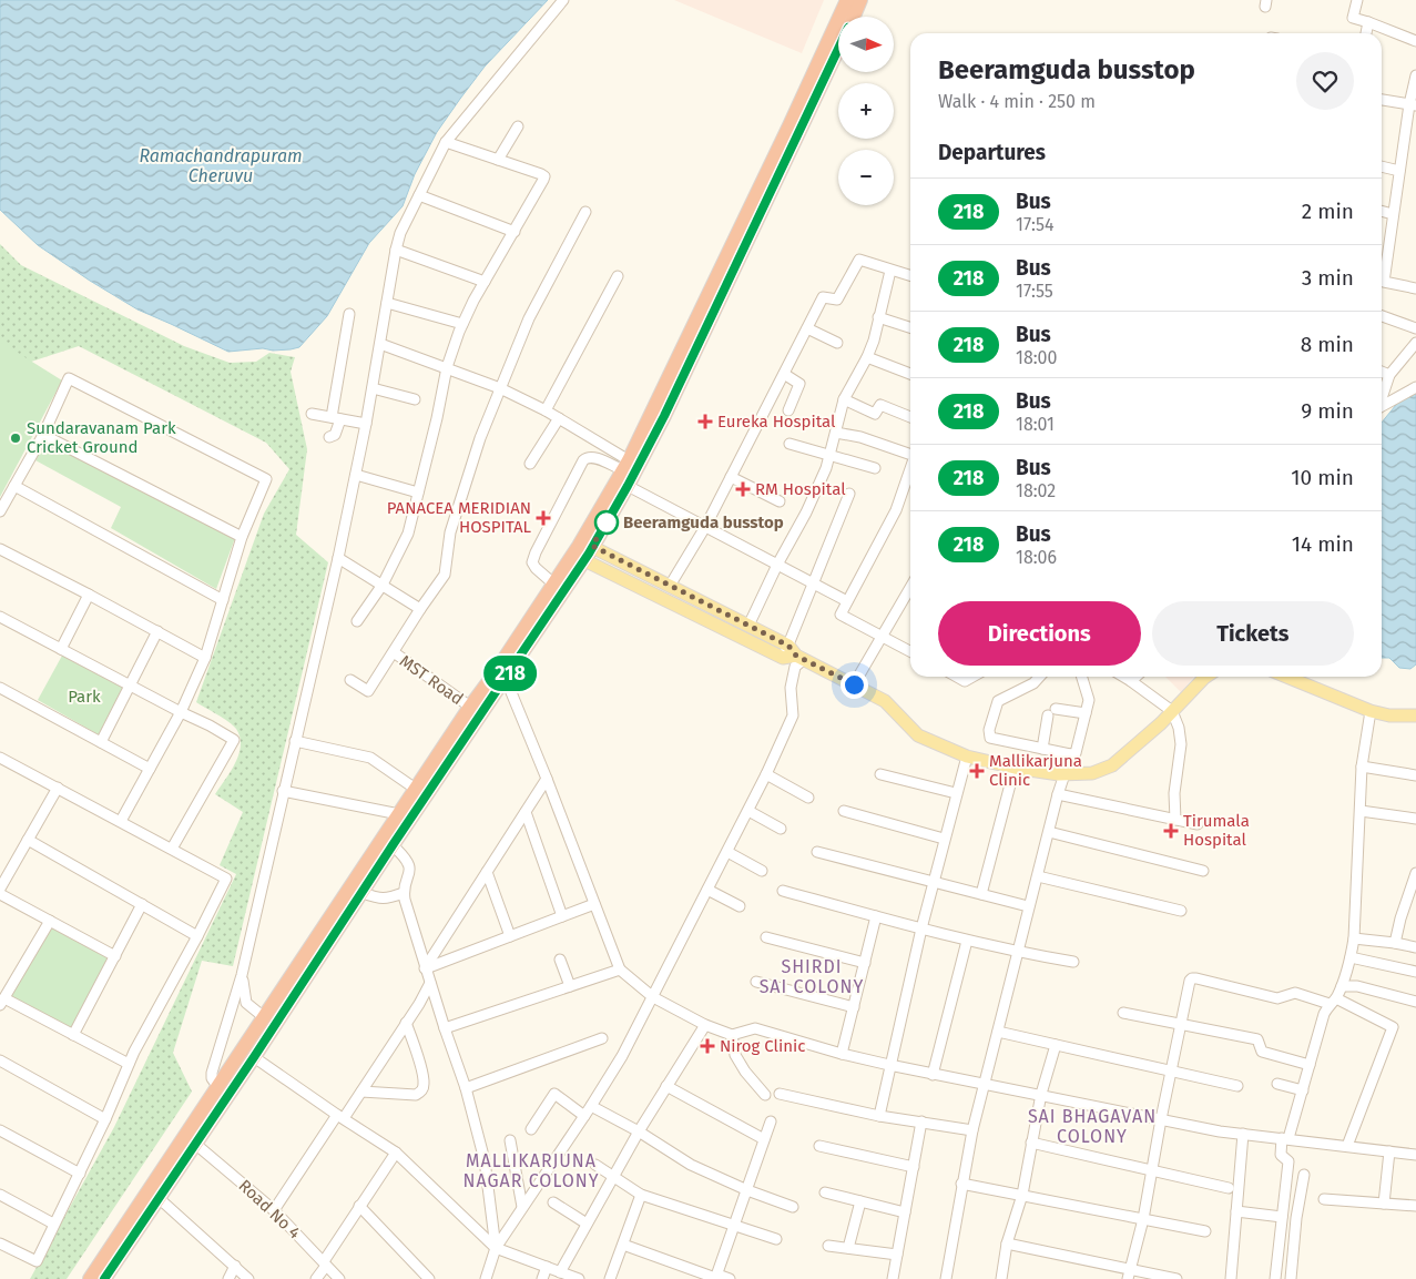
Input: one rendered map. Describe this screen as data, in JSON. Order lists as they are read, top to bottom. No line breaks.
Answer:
{"streets":{"street":["MST Road","Road No 4"]},"districts":["SHIRDI SAI COLONY","SAI BHAGAVAN COLONY","MALLIKARJUNA NAGAR COLONY"],"water":["Ramachandrapuram Cheruvu"],"parks":["Park"],"places":{"health":["Eureka Hospital","RM Hospital","PANACEA MERIDIAN HOSPITAL","Mallikarjuna Clinic","Tirumala Hospital","Nirog Clinic"],"other":["Sundaravanam Park Cricket Ground","Beeramguda busstop"]},"lines":["bus line 218"],"north":"right","page":{"on_map":"218","map_buttons":["+","−"],"heading":[["Beeramguda busstop","Walk · 4 min · 250 m"],"Departures"],"list":[{"mark":"218","name":"Bus","note":"17:54","value":"2 min"},{"mark":"218","name":"Bus","note":"17:55","value":"3 min"},{"mark":"218","name":"Bus","note":"18:00","value":"8 min"},{"mark":"218","name":"Bus","note":"18:01","value":"9 min"},{"mark":"218","name":"Bus","note":"18:02","value":"10 min"},{"mark":"218","name":"Bus","note":"18:06","value":"14 min"}],"buttons":["Directions","Tickets"]}}
